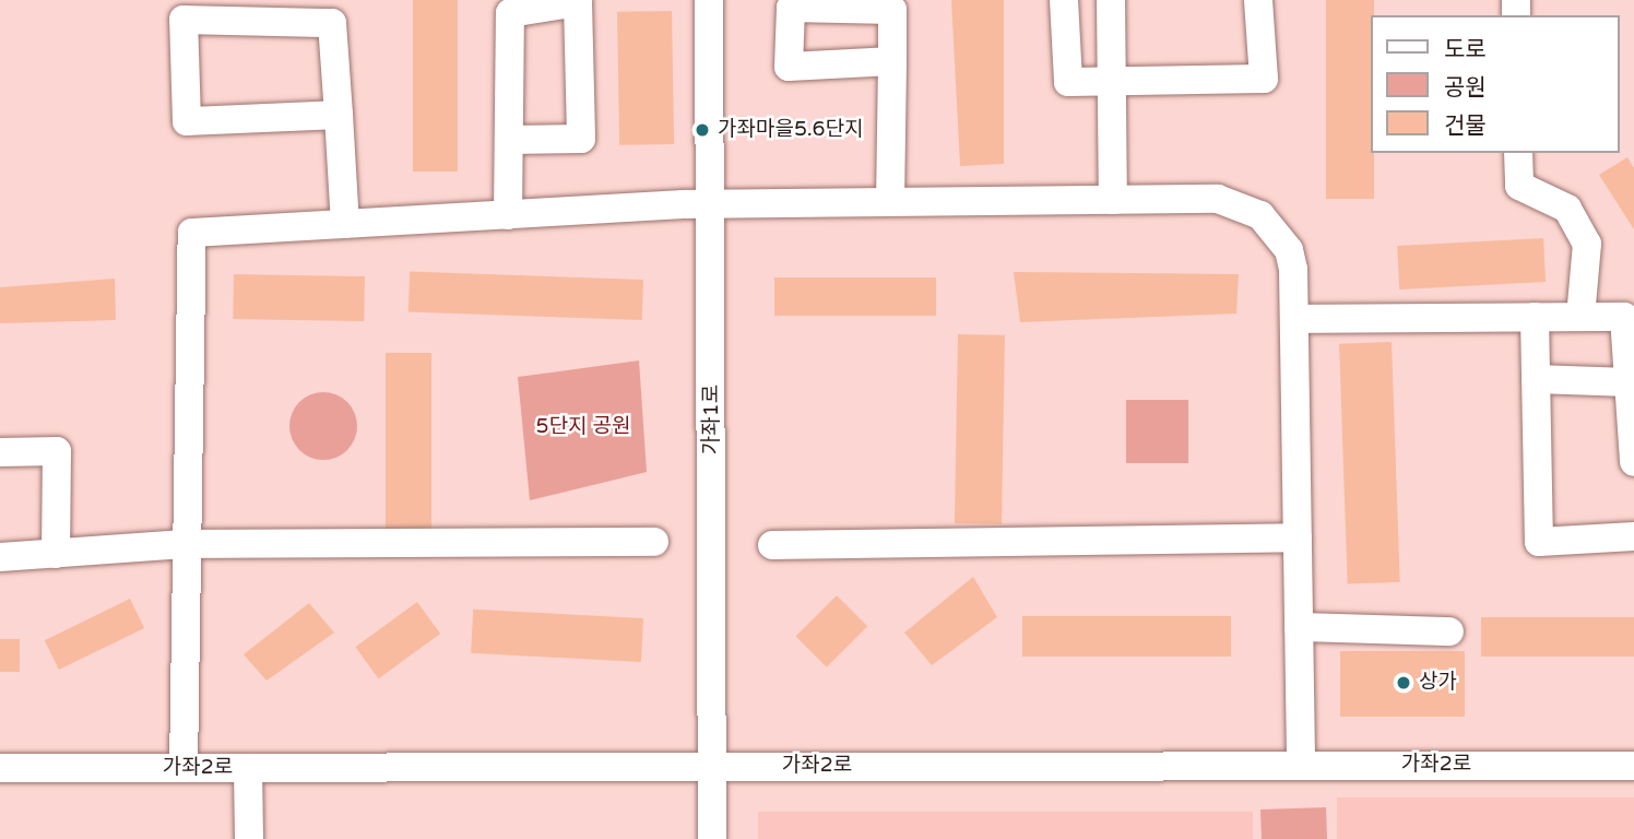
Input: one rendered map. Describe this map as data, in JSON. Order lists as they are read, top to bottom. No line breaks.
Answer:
{"streets":{"street":["가좌1로","가좌2로"]},"crossings":[["가좌1로","가좌2로"]],"parks":["5단지 공원"],"places":["가좌마을5.6단지","상가"],"legend":["도로","공원","건물"]}
